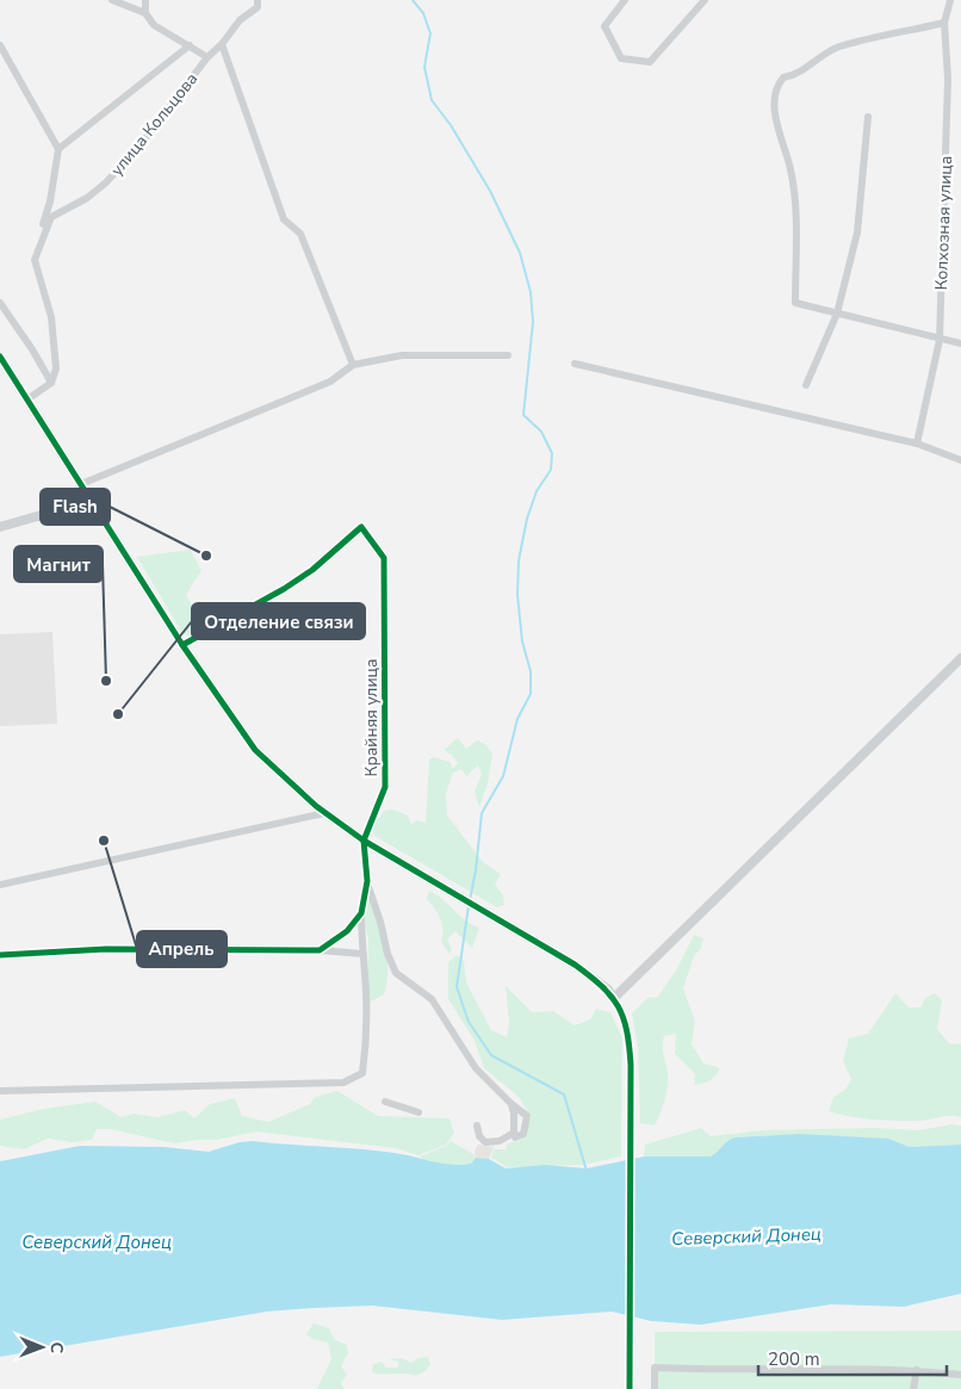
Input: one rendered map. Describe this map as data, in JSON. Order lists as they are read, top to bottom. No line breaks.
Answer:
{"streets":{"street":["улица Кольцова","Колхозная улица","Крайняя улица"]},"water":["Северский Донец"],"places":["Flash","Магнит","Отделение связи","Апрель"],"scale_bar":"200 m","north":"right"}
